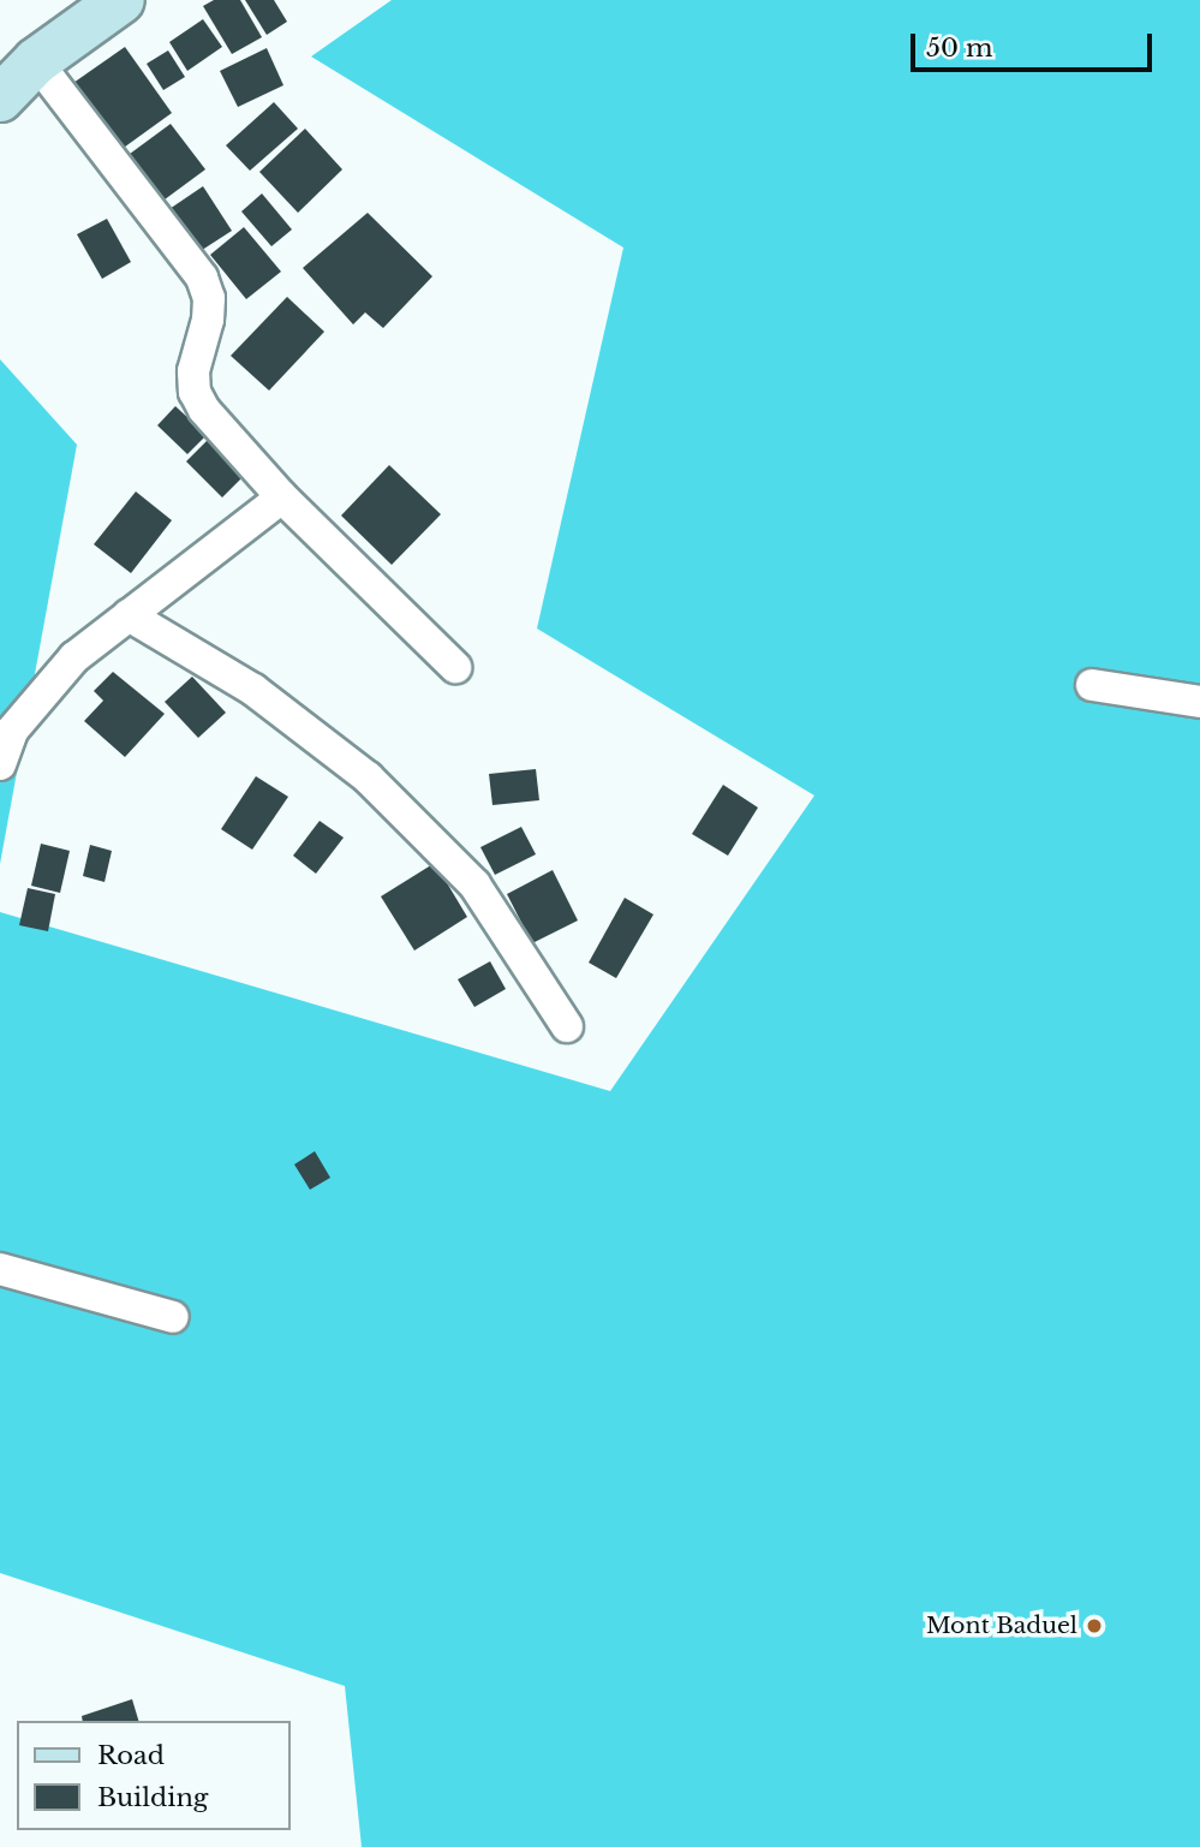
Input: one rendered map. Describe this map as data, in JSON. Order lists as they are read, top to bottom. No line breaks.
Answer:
{"places":["Mont Baduel"],"legend":["Road","Building"],"scale_bar":"50 m"}
